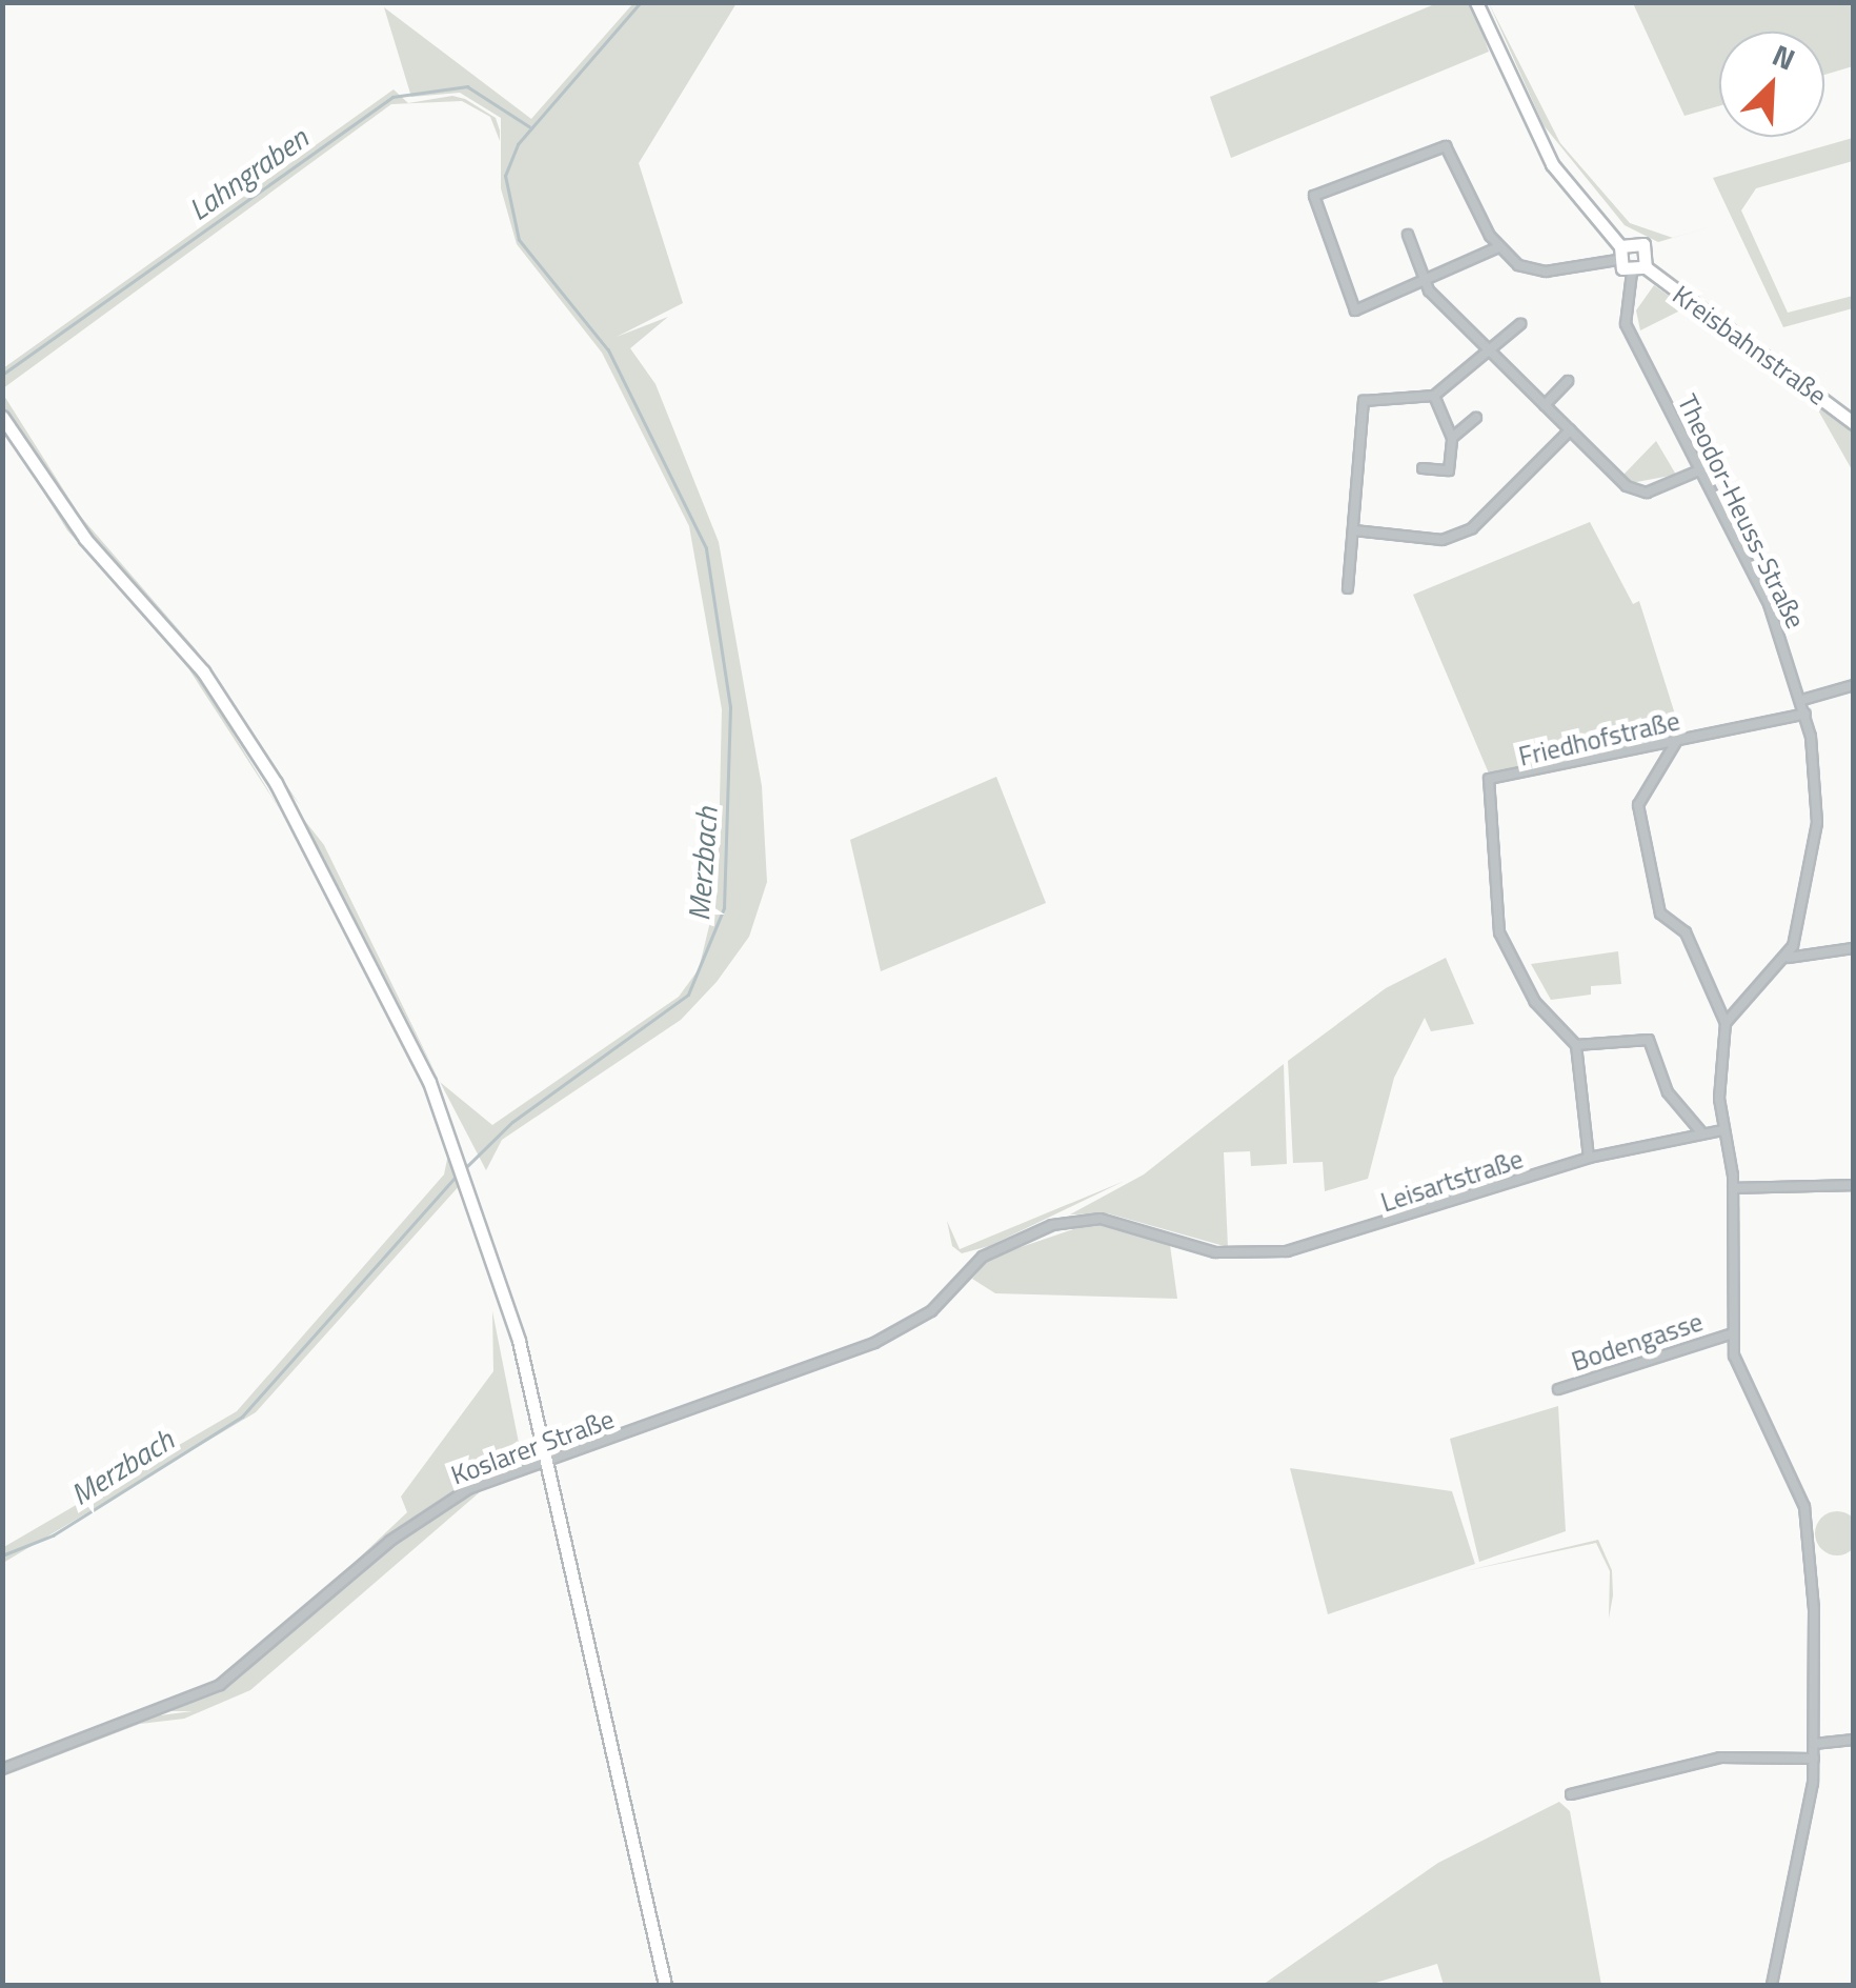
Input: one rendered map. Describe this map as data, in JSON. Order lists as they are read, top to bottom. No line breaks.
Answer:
{"streets":{"main road":["Kreisbahnstraße"],"street":["Theodor-Heuss-Straße","Friedhofstraße","Leisartstraße","Bodengasse","Koslarer Straße"]},"crossings":[["Theodor-Heuss-Straße","Friedhofstraße"],["Leisartstraße","Koslarer Straße"]],"water":["Lahngraben","Merzbach"],"north":"top right"}
